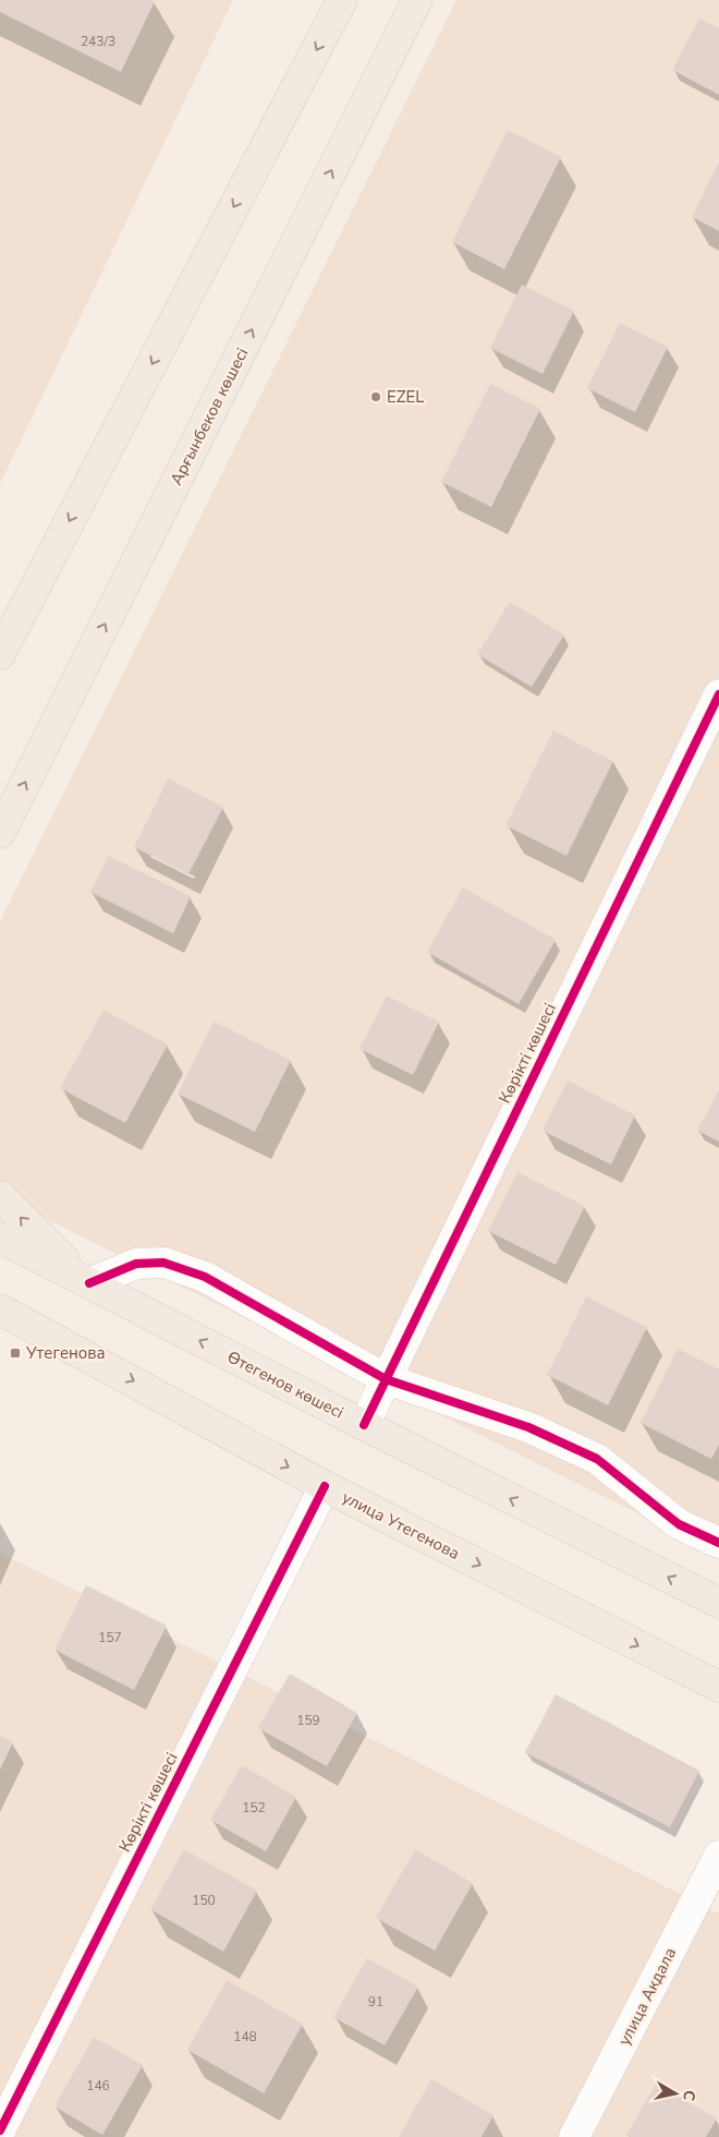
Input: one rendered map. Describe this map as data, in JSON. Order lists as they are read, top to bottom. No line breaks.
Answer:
{"streets":{"main road":["Арғынбеков көшесі","Өтегенов көшесі","улица Утегенова"],"street":["Көрікті көшесі","улица Акдала"]},"crossings":[["Көрікті көшесі","Өтегенов көшесі"],["Көрікті көшесі","улица Утегенова"]],"one_way":["Өтегенов көшесі","улица Утегенова"],"places":{"other":["EZEL"],"transit":["Утегенова"]},"house_numbers":["243/3","157","159","152","150","91","148","146"],"north":"right"}
